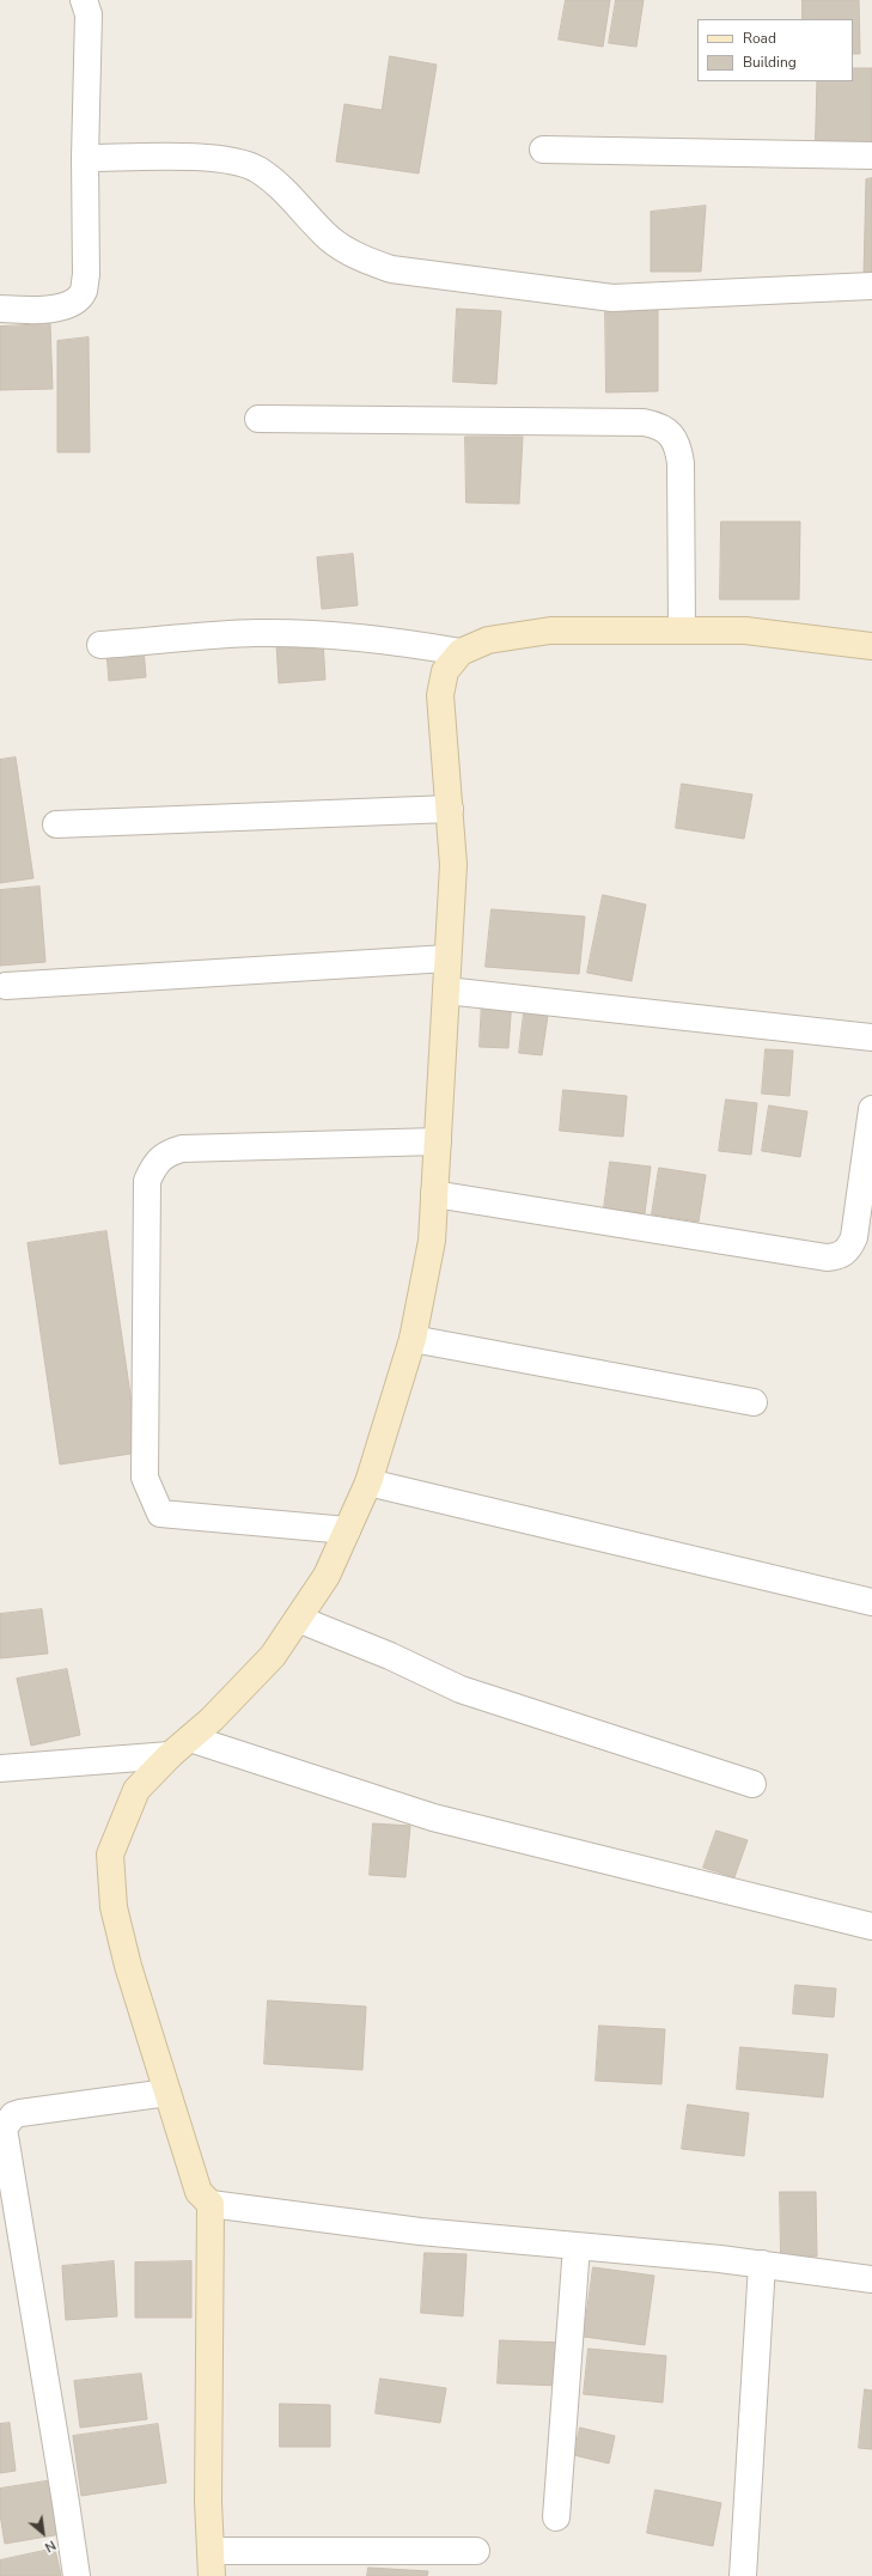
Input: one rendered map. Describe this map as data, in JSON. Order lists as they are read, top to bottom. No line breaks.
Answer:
{"legend":["Road","Building"],"north":"bottom right"}
